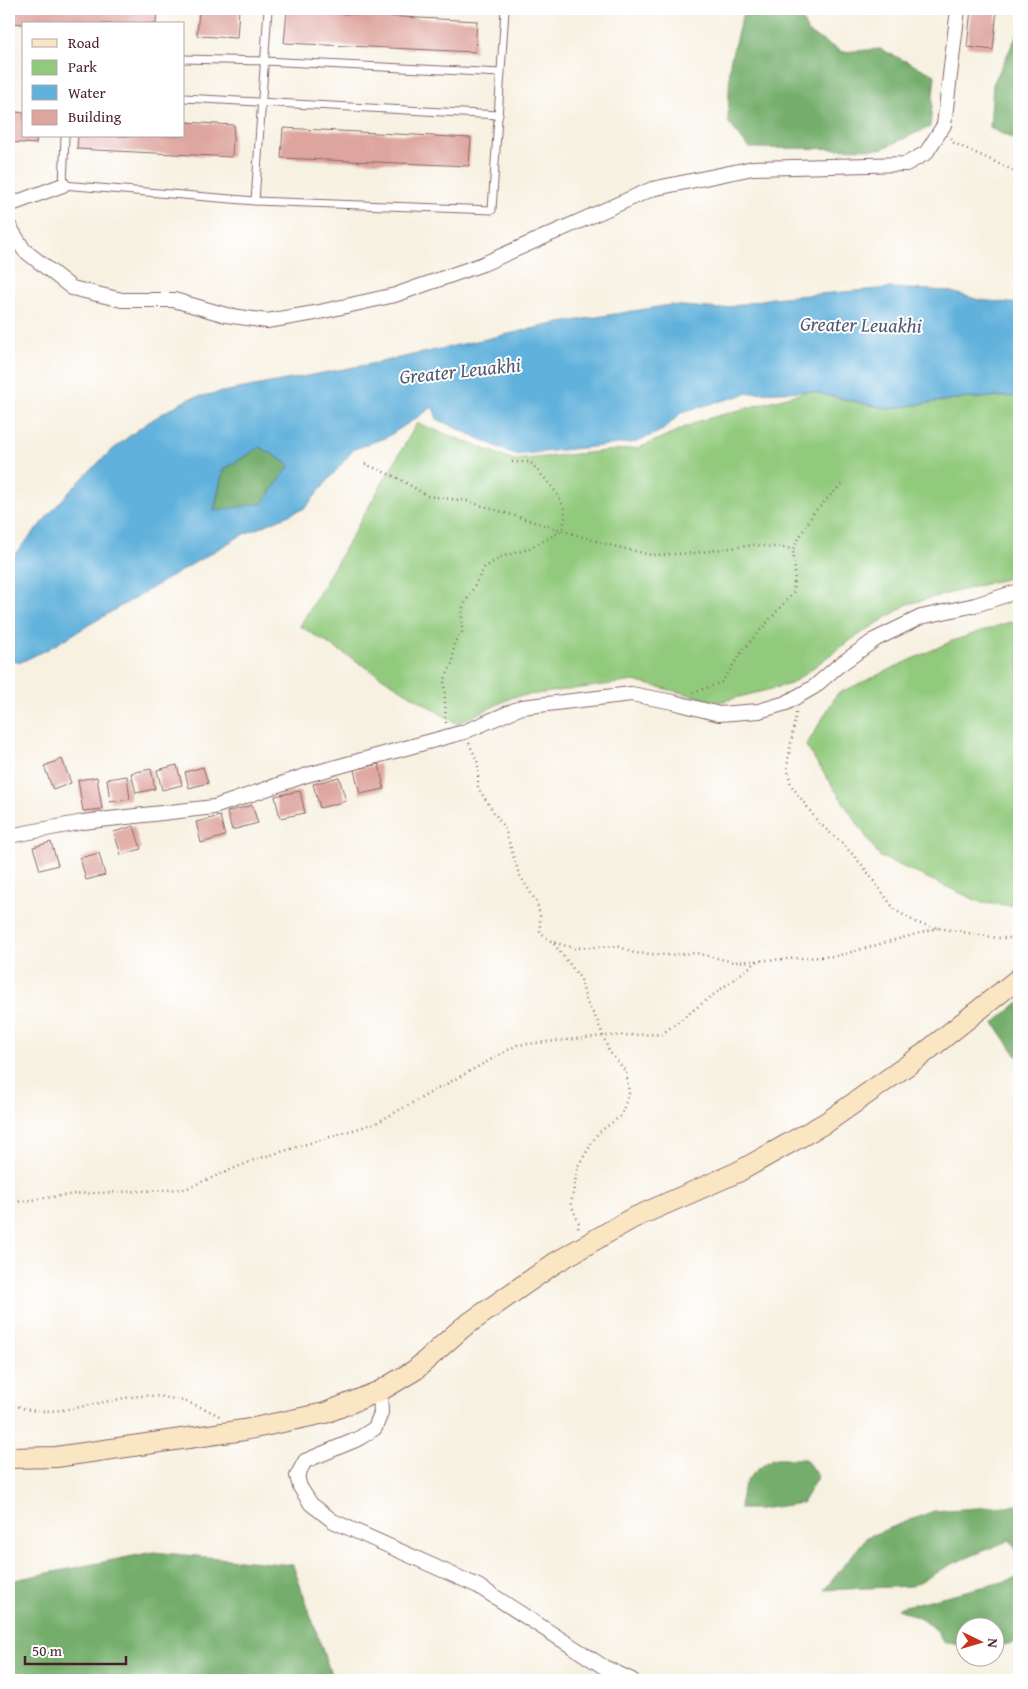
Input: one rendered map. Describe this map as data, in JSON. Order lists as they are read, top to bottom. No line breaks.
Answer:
{"water":["Greater Leuakhi"],"legend":["Road","Park","Water","Building"],"scale_bar":"50 m","north":"right"}
